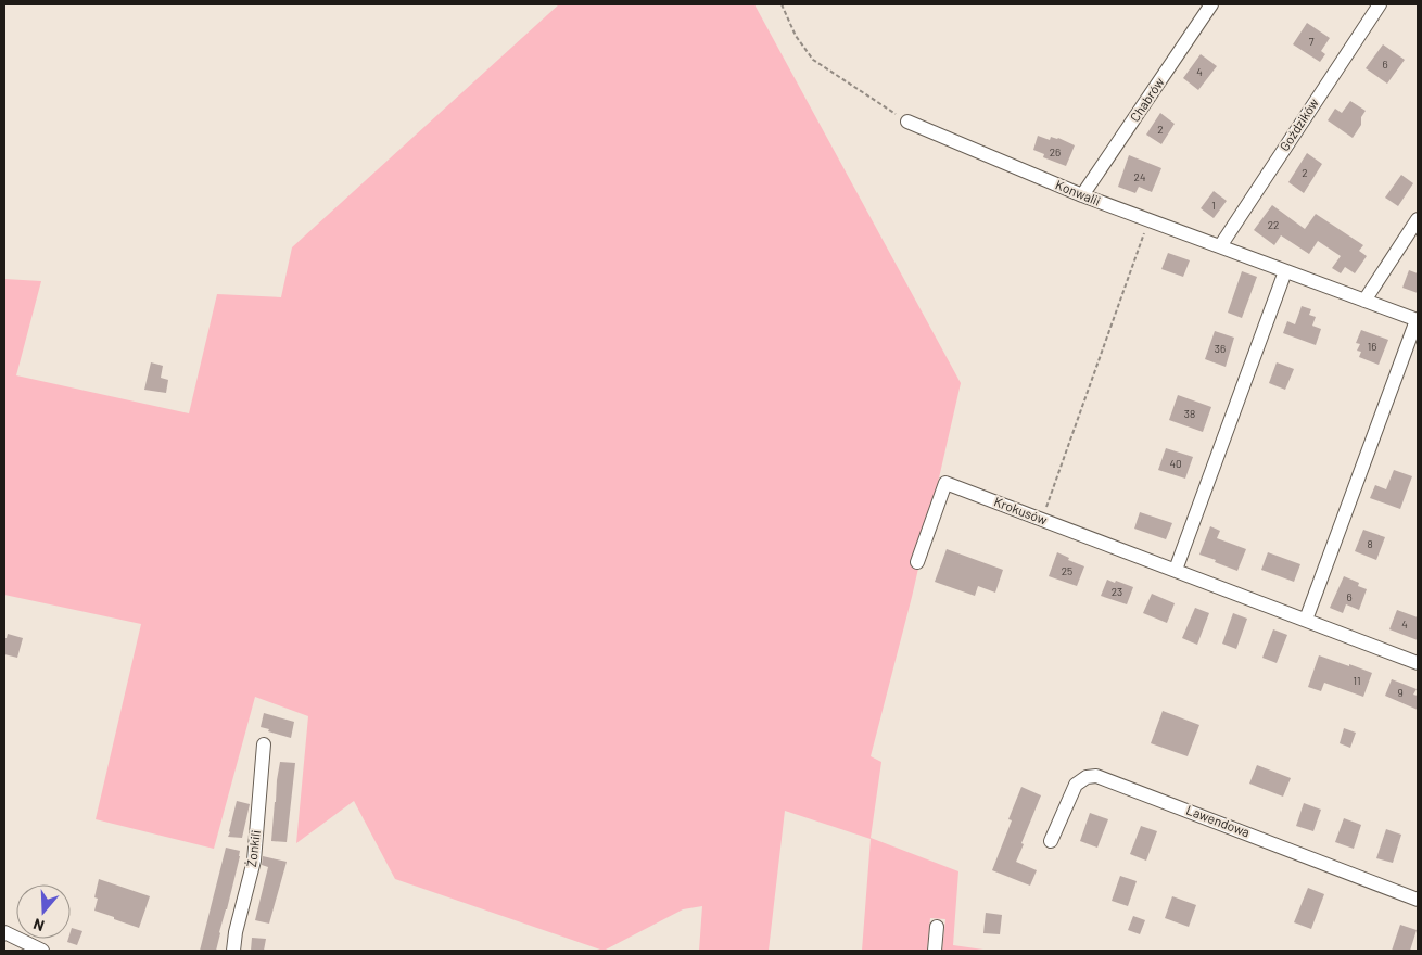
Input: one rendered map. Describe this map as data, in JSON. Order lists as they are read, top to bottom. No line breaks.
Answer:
{"streets":{"street":["Chabrów","Goździków","Konwalii","Krokusów","Lawendowa","Żonkili"]},"crossings":[["Chabrów","Konwalii"],["Goździków","Konwalii"]],"house_numbers":["7","6","4","2","26","2","24","1","22","16","36","38","40","8","25","23","6","4","11","9"],"north":"bottom"}
